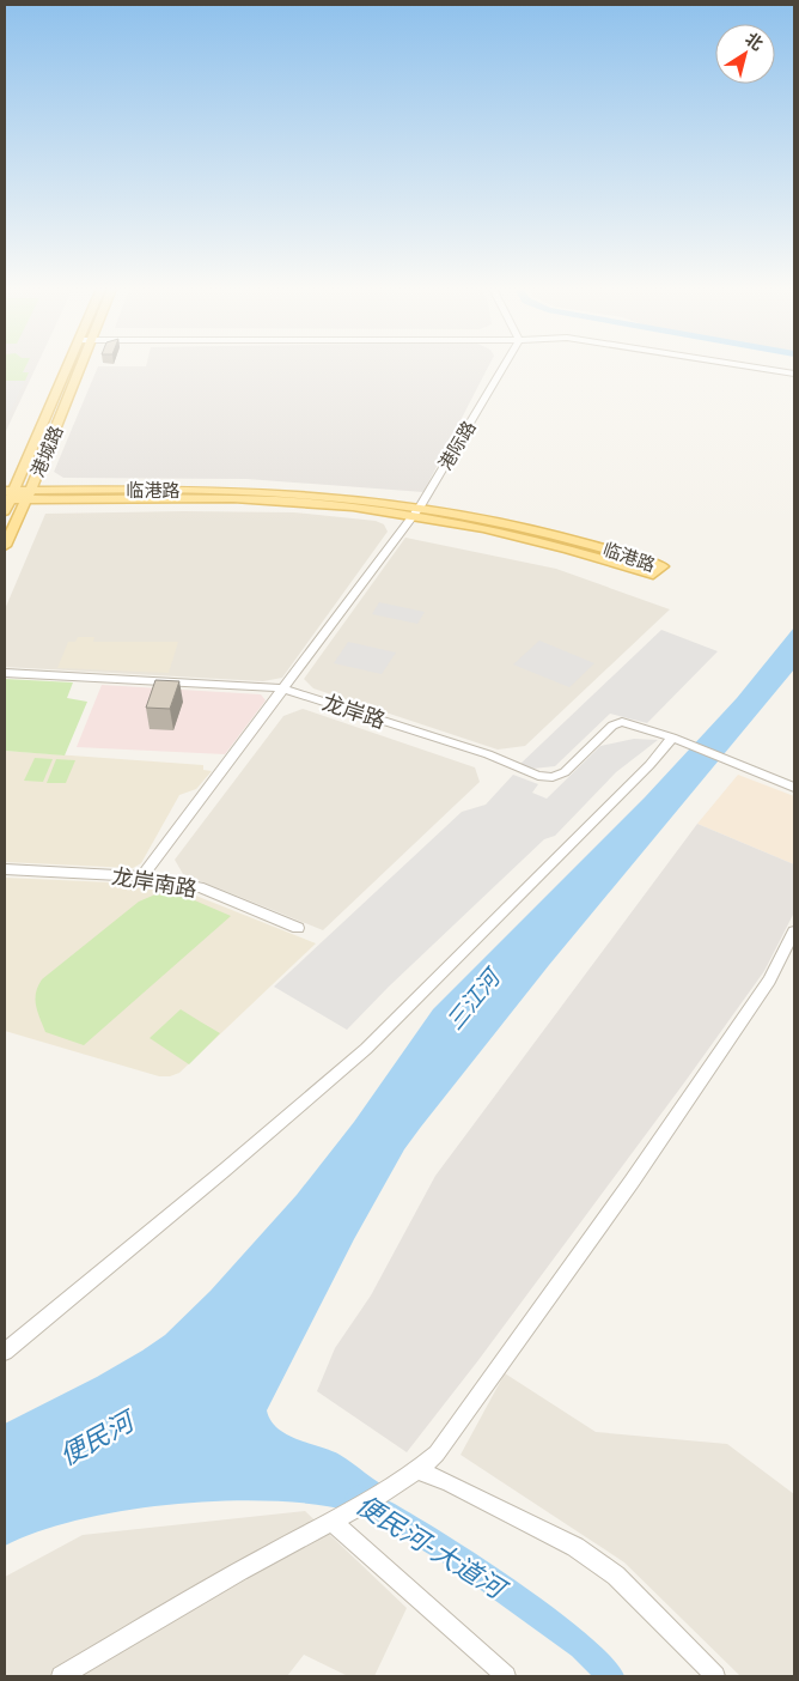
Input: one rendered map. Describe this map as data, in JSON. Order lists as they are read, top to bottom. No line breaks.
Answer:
{"streets":{"main road":["港城路","临港路"],"street":["港际路","龙岸路","龙岸南路"]},"crossings":[["港际路","临港路"],["港际路","龙岸路"],["港际路","龙岸南路"],["港城路","临港路"]],"water":["三江河","便民河","便民河-大道河"],"north":"top right"}
